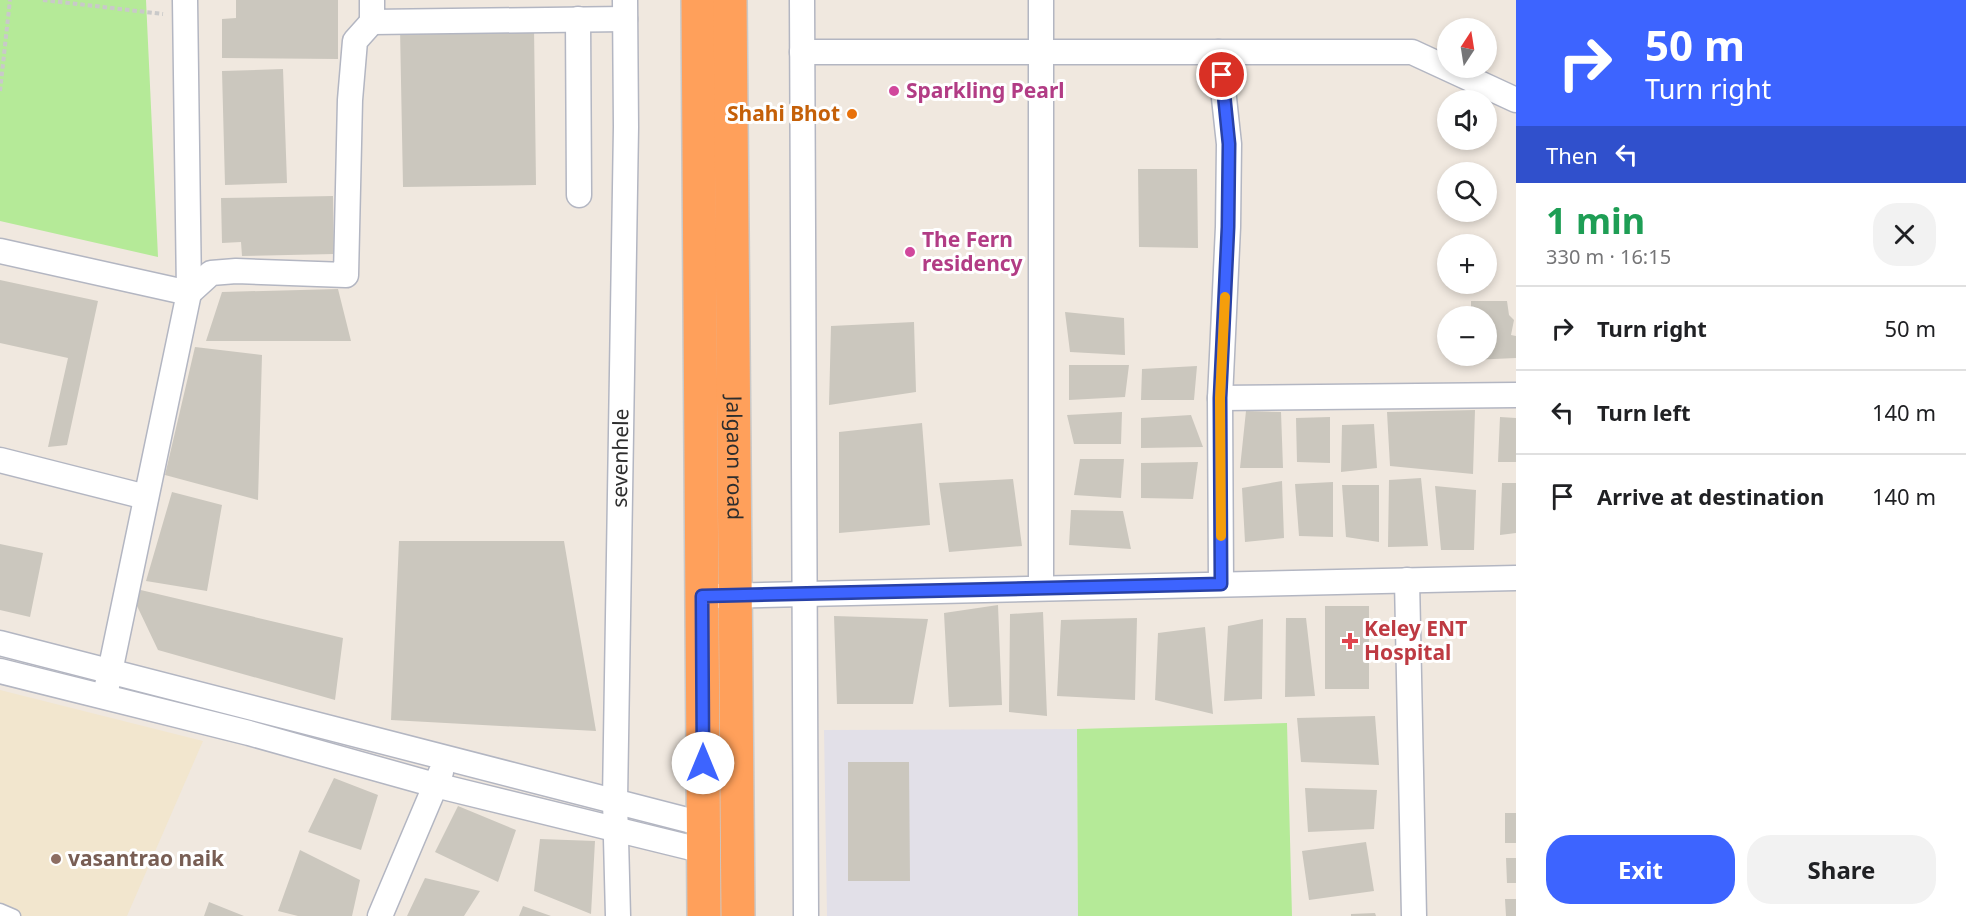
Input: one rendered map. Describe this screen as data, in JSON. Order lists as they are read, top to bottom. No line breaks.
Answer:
{"streets":{"highway":["Jalgaon road"],"street":["sevenhele"]},"places":{"other":["Sparkling Pearl","Shahi Bhot","The Fern residency","vasantrao naik"],"health":["Keley ENT Hospital"]},"north":"top","page":{"turn":["50 m","Turn right"],"map_buttons":["+","−"],"then":"Then","heading":["1 min","330 m · 16:15"],"list":[{"name":"Turn right","value":"50 m"},{"name":"Turn left","value":"140 m"},{"name":"Arrive at destination","value":"140 m"}],"buttons":["Exit","Share"]}}
